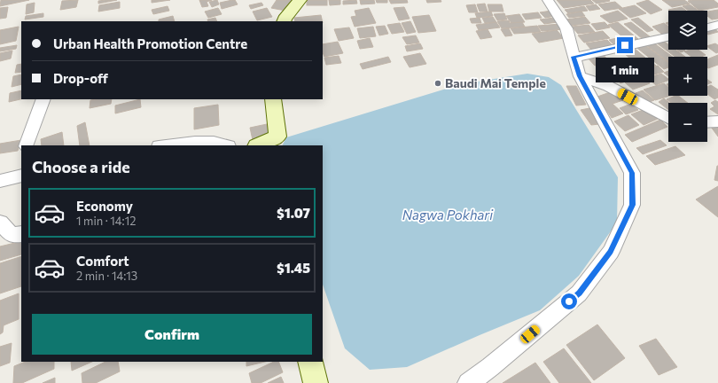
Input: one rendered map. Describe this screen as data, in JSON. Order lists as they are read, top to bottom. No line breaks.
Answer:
{"water":["Nagwa Pokhari"],"places":["Baudi Mai Temple"],"page":{"map_buttons":["+","−"],"banner":["Urban Health Promotion Centre","Drop-off"],"bubble":"1 min","heading":"Choose a ride","list":[{"name":"Economy","note":"1 min · 14:12","value":"$1.07"},{"name":"Comfort","note":"2 min · 14:13","value":"$1.45"}],"buttons":"Confirm"}}
